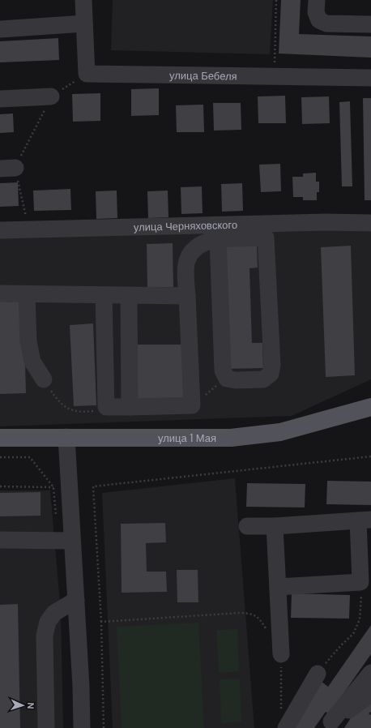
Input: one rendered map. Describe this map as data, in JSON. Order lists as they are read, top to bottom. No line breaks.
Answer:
{"streets":{"main road":["улица 1 Мая"],"street":["улица Бебеля","улица Черняховского"]},"north":"right"}
